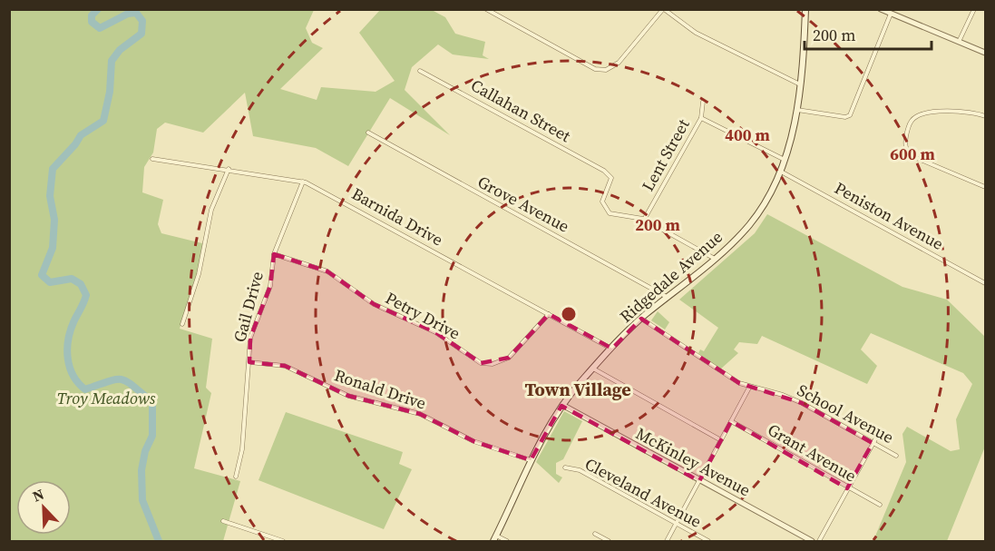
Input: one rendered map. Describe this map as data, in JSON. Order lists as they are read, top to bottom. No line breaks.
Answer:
{"streets":{"main road":["Ridgedale Avenue"],"street":["Callahan Street","Lent Street","Grove Avenue","Peniston Avenue","Barnida Drive","Gail Drive","Petry Drive","Ronald Drive","School Avenue","Grant Avenue","McKinley Avenue","Cleveland Avenue"]},"crossings":[["Callahan Street","Lent Street"],["Grove Avenue","Ridgedale Avenue"],["Peniston Avenue","Ridgedale Avenue"],["Barnida Drive","Ridgedale Avenue"],["Barnida Drive","Gail Drive"],["Barnida Drive","Petry Drive"],["Ridgedale Avenue","Ronald Drive"],["Ridgedale Avenue","School Avenue"],["Ridgedale Avenue","McKinley Avenue"],["Gail Drive","Petry Drive"],["Gail Drive","Ronald Drive"]],"districts":["Town Village"],"parks":["Troy Meadows"],"scale_bar":"200 m","north":"top left","rings":["400 m","600 m","200 m"]}
